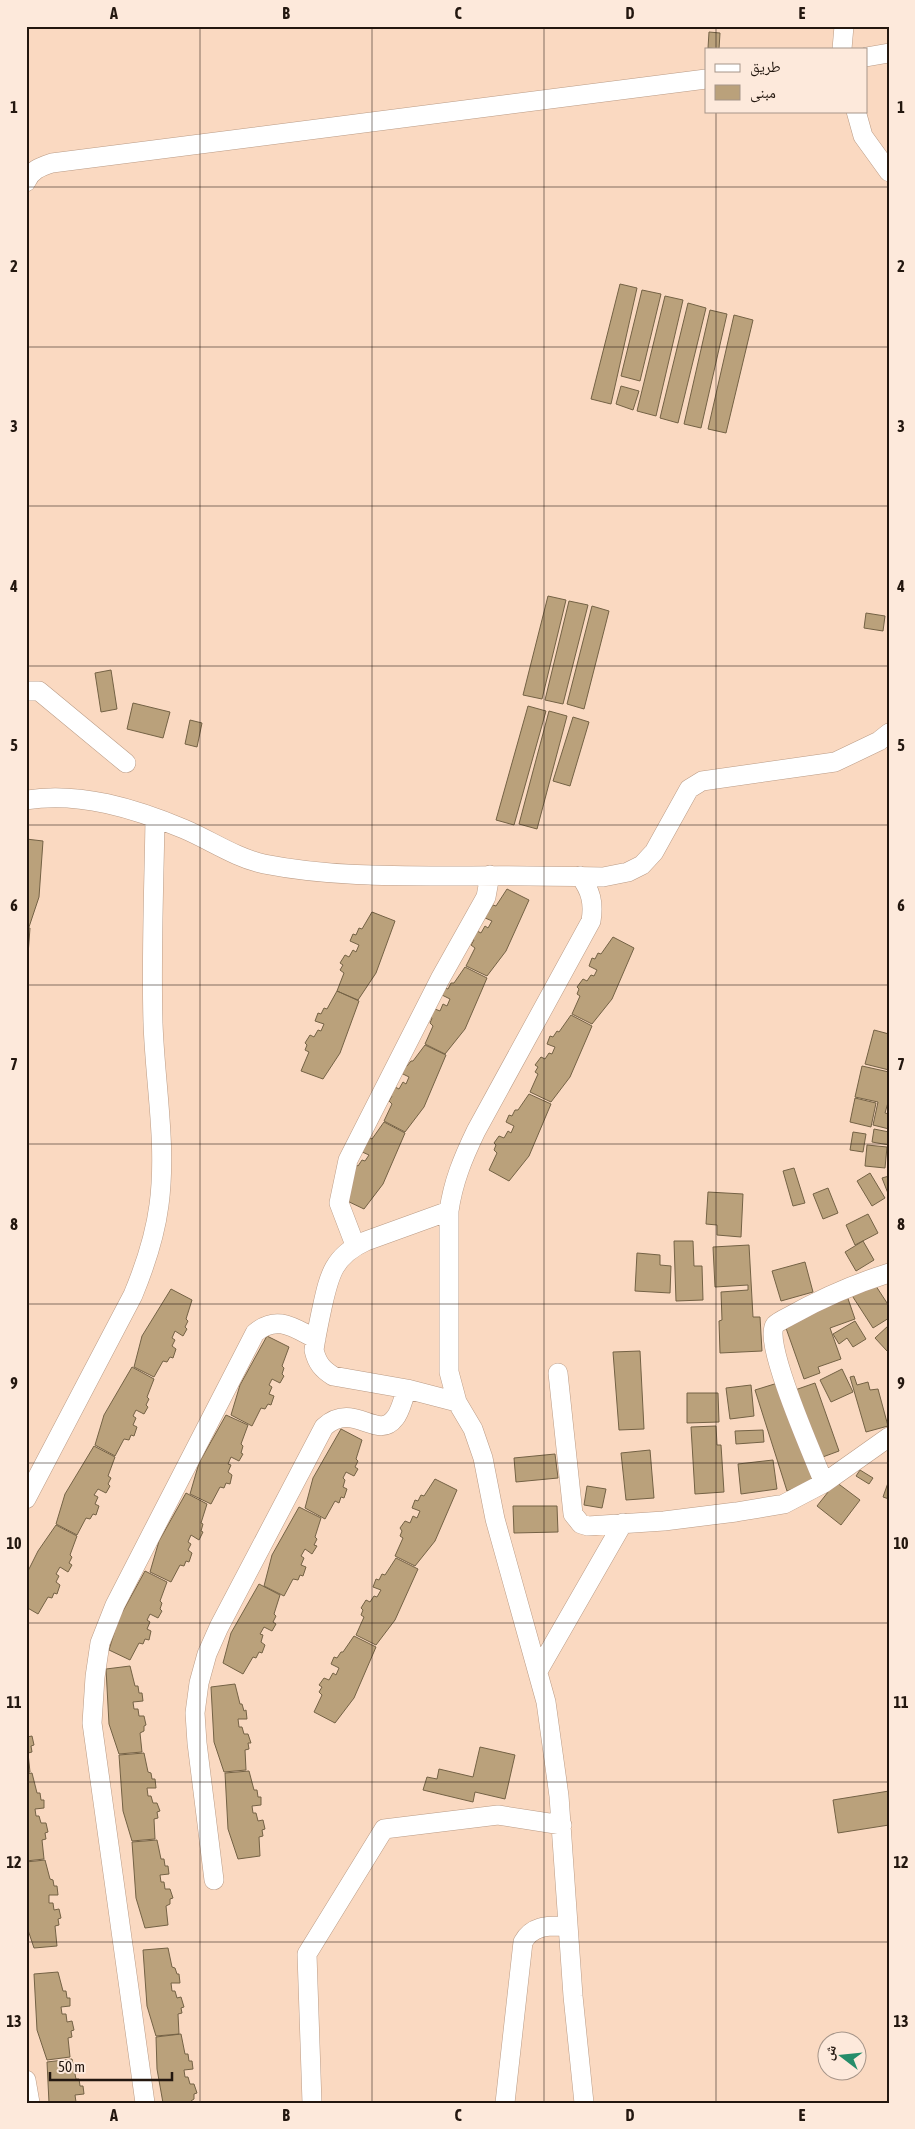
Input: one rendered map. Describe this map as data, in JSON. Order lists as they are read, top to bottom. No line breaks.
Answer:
{"legend":["طريق","مبنى"],"scale_bar":"50 m","north":"left","grid":{"columns":["A","B","C","D","E"],"rows":["1","2","3","4","5","6","7","8","9","10","11","12","13"]}}
